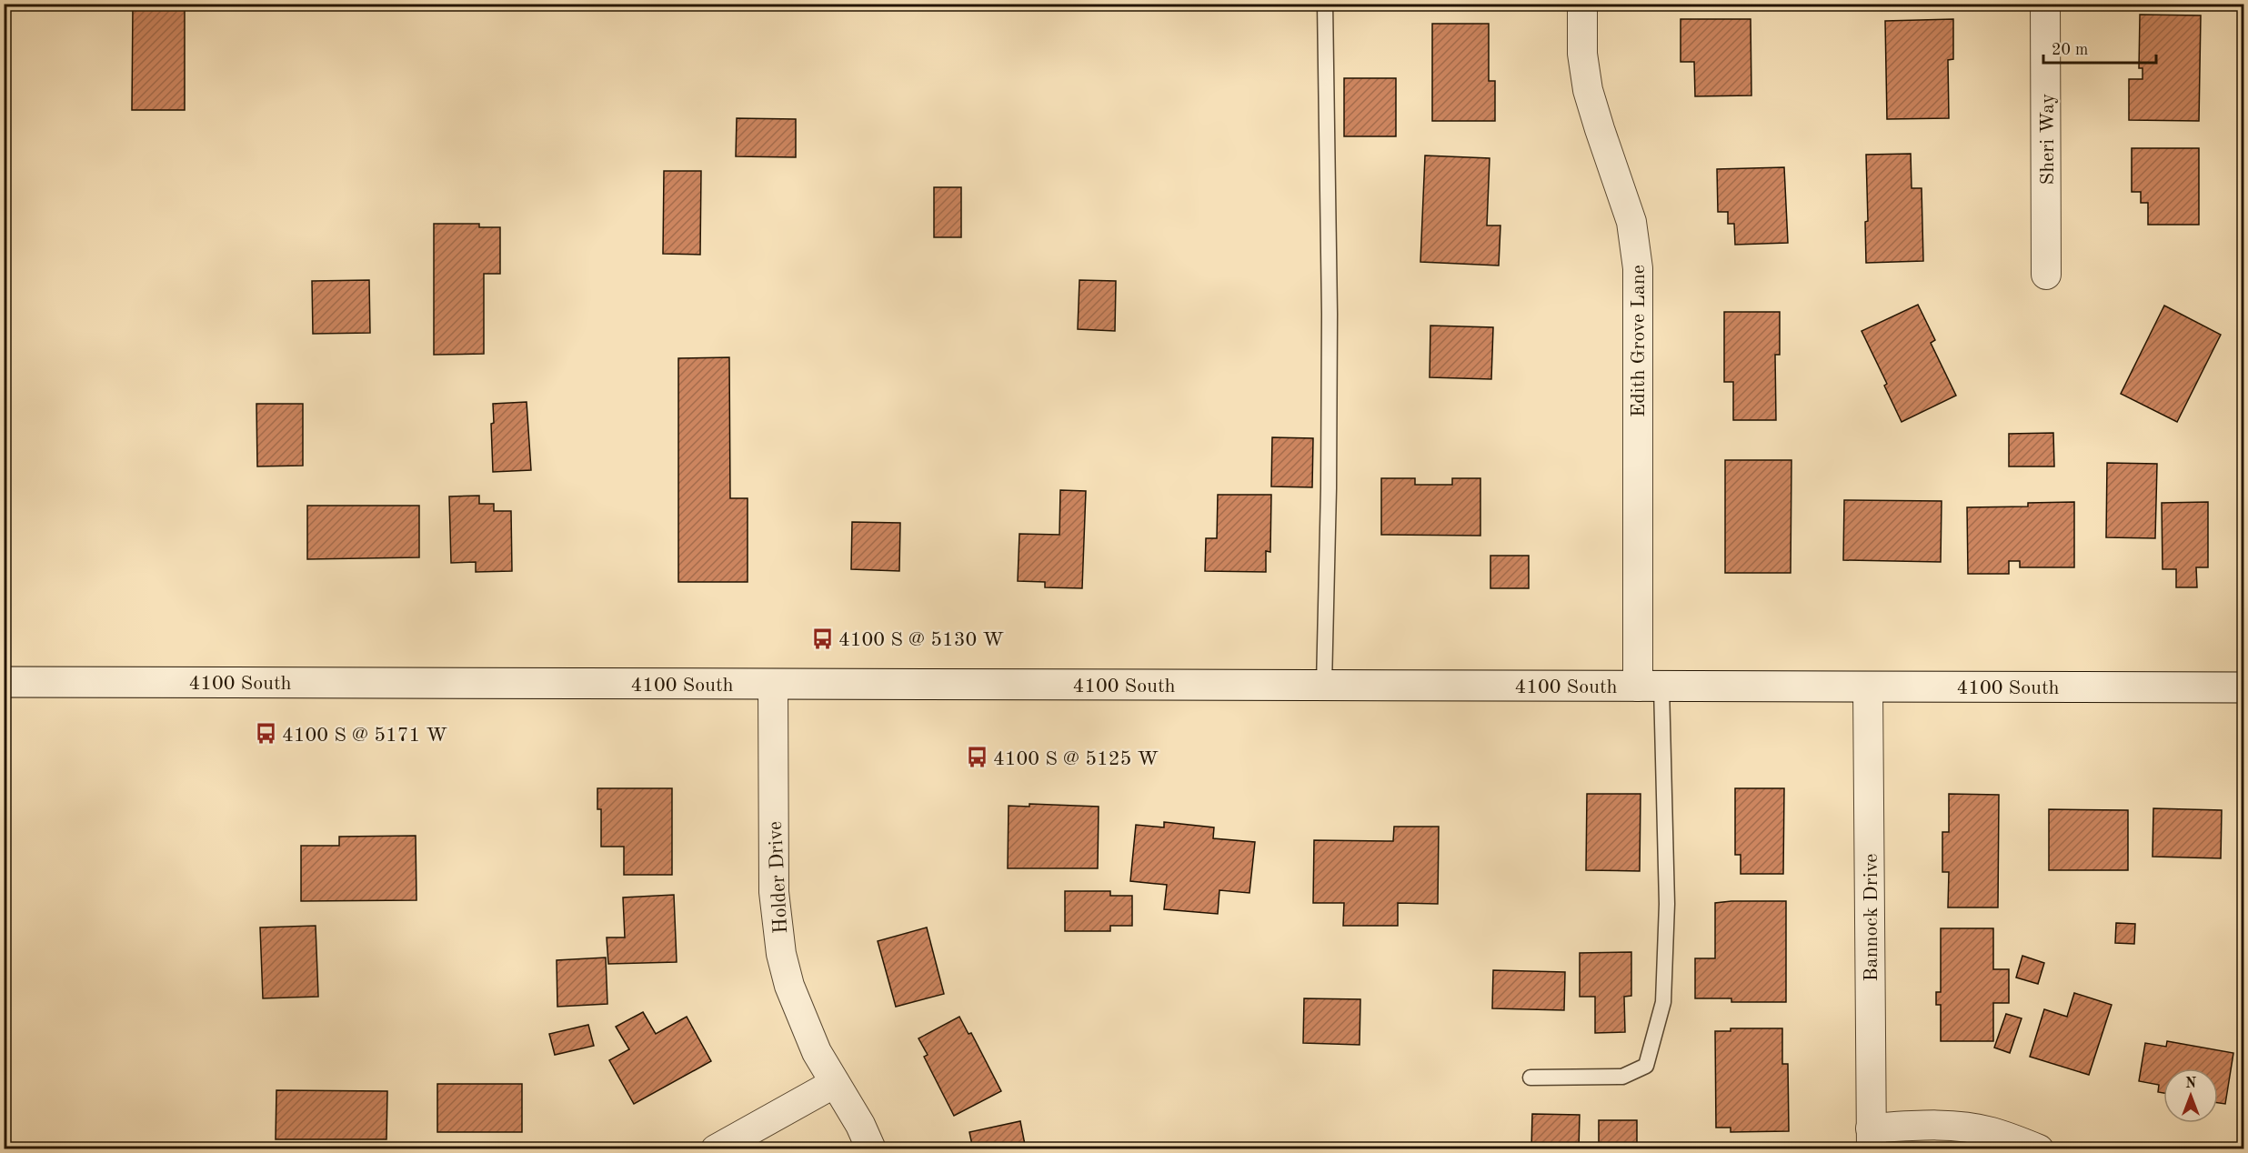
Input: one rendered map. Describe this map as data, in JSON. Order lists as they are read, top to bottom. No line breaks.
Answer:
{"streets":{"main road":["4100 South"],"street":["Sheri Way","Edith Grove Lane","Holder Drive","Bannock Drive"]},"crossings":[["Edith Grove Lane","4100 South"],["4100 South","Holder Drive"],["4100 South","Bannock Drive"]],"places":{"bus stop":["4100 S @ 5130 W","4100 S @ 5171 W","4100 S @ 5125 W"]},"scale_bar":"20 m","north":"top"}
